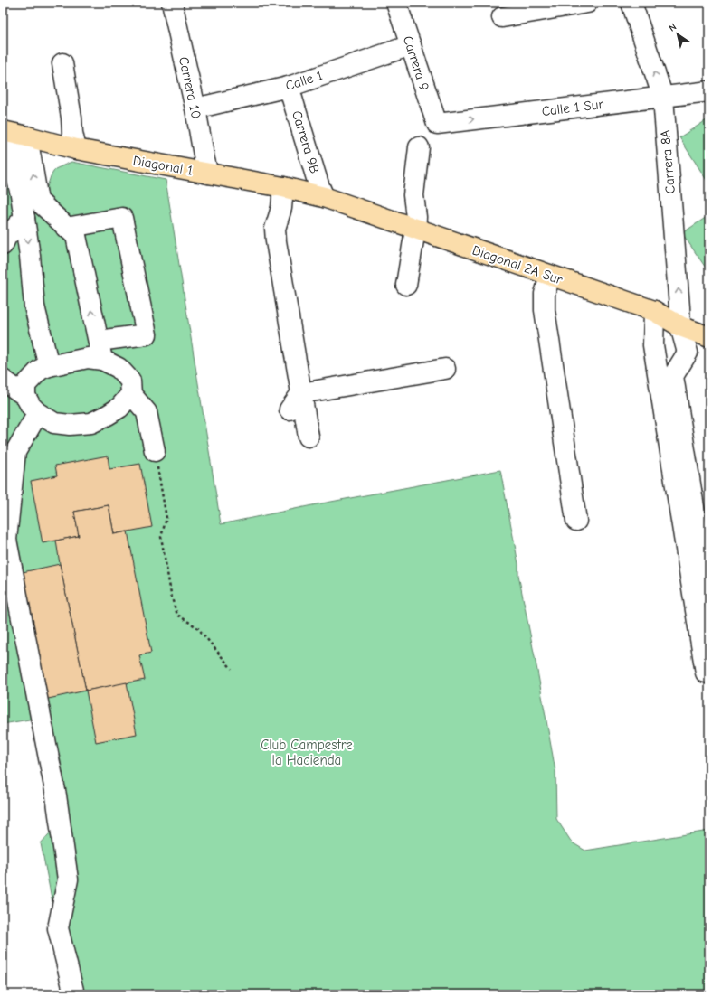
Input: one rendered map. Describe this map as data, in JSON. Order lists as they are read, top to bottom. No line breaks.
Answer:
{"streets":{"main road":["Diagonal 1","Diagonal 2A Sur"],"street":["Carrera 9","Calle 1","Carrera 10","Calle 1 Sur","Carrera 9B","Carrera 8A"]},"crossings":[["Carrera 9","Calle 1"],["Carrera 9","Calle 1 Sur"],["Calle 1","Carrera 10"],["Calle 1","Carrera 9B"],["Carrera 10","Diagonal 1"],["Calle 1 Sur","Carrera 8A"],["Carrera 9B","Diagonal 1"],["Carrera 9B","Diagonal 2A Sur"],["Carrera 8A","Diagonal 2A Sur"],["Diagonal 1","Diagonal 2A Sur"]],"one_way":["Carrera 8A"],"parks":["Club Campestre la Hacienda"],"north":"top left"}
